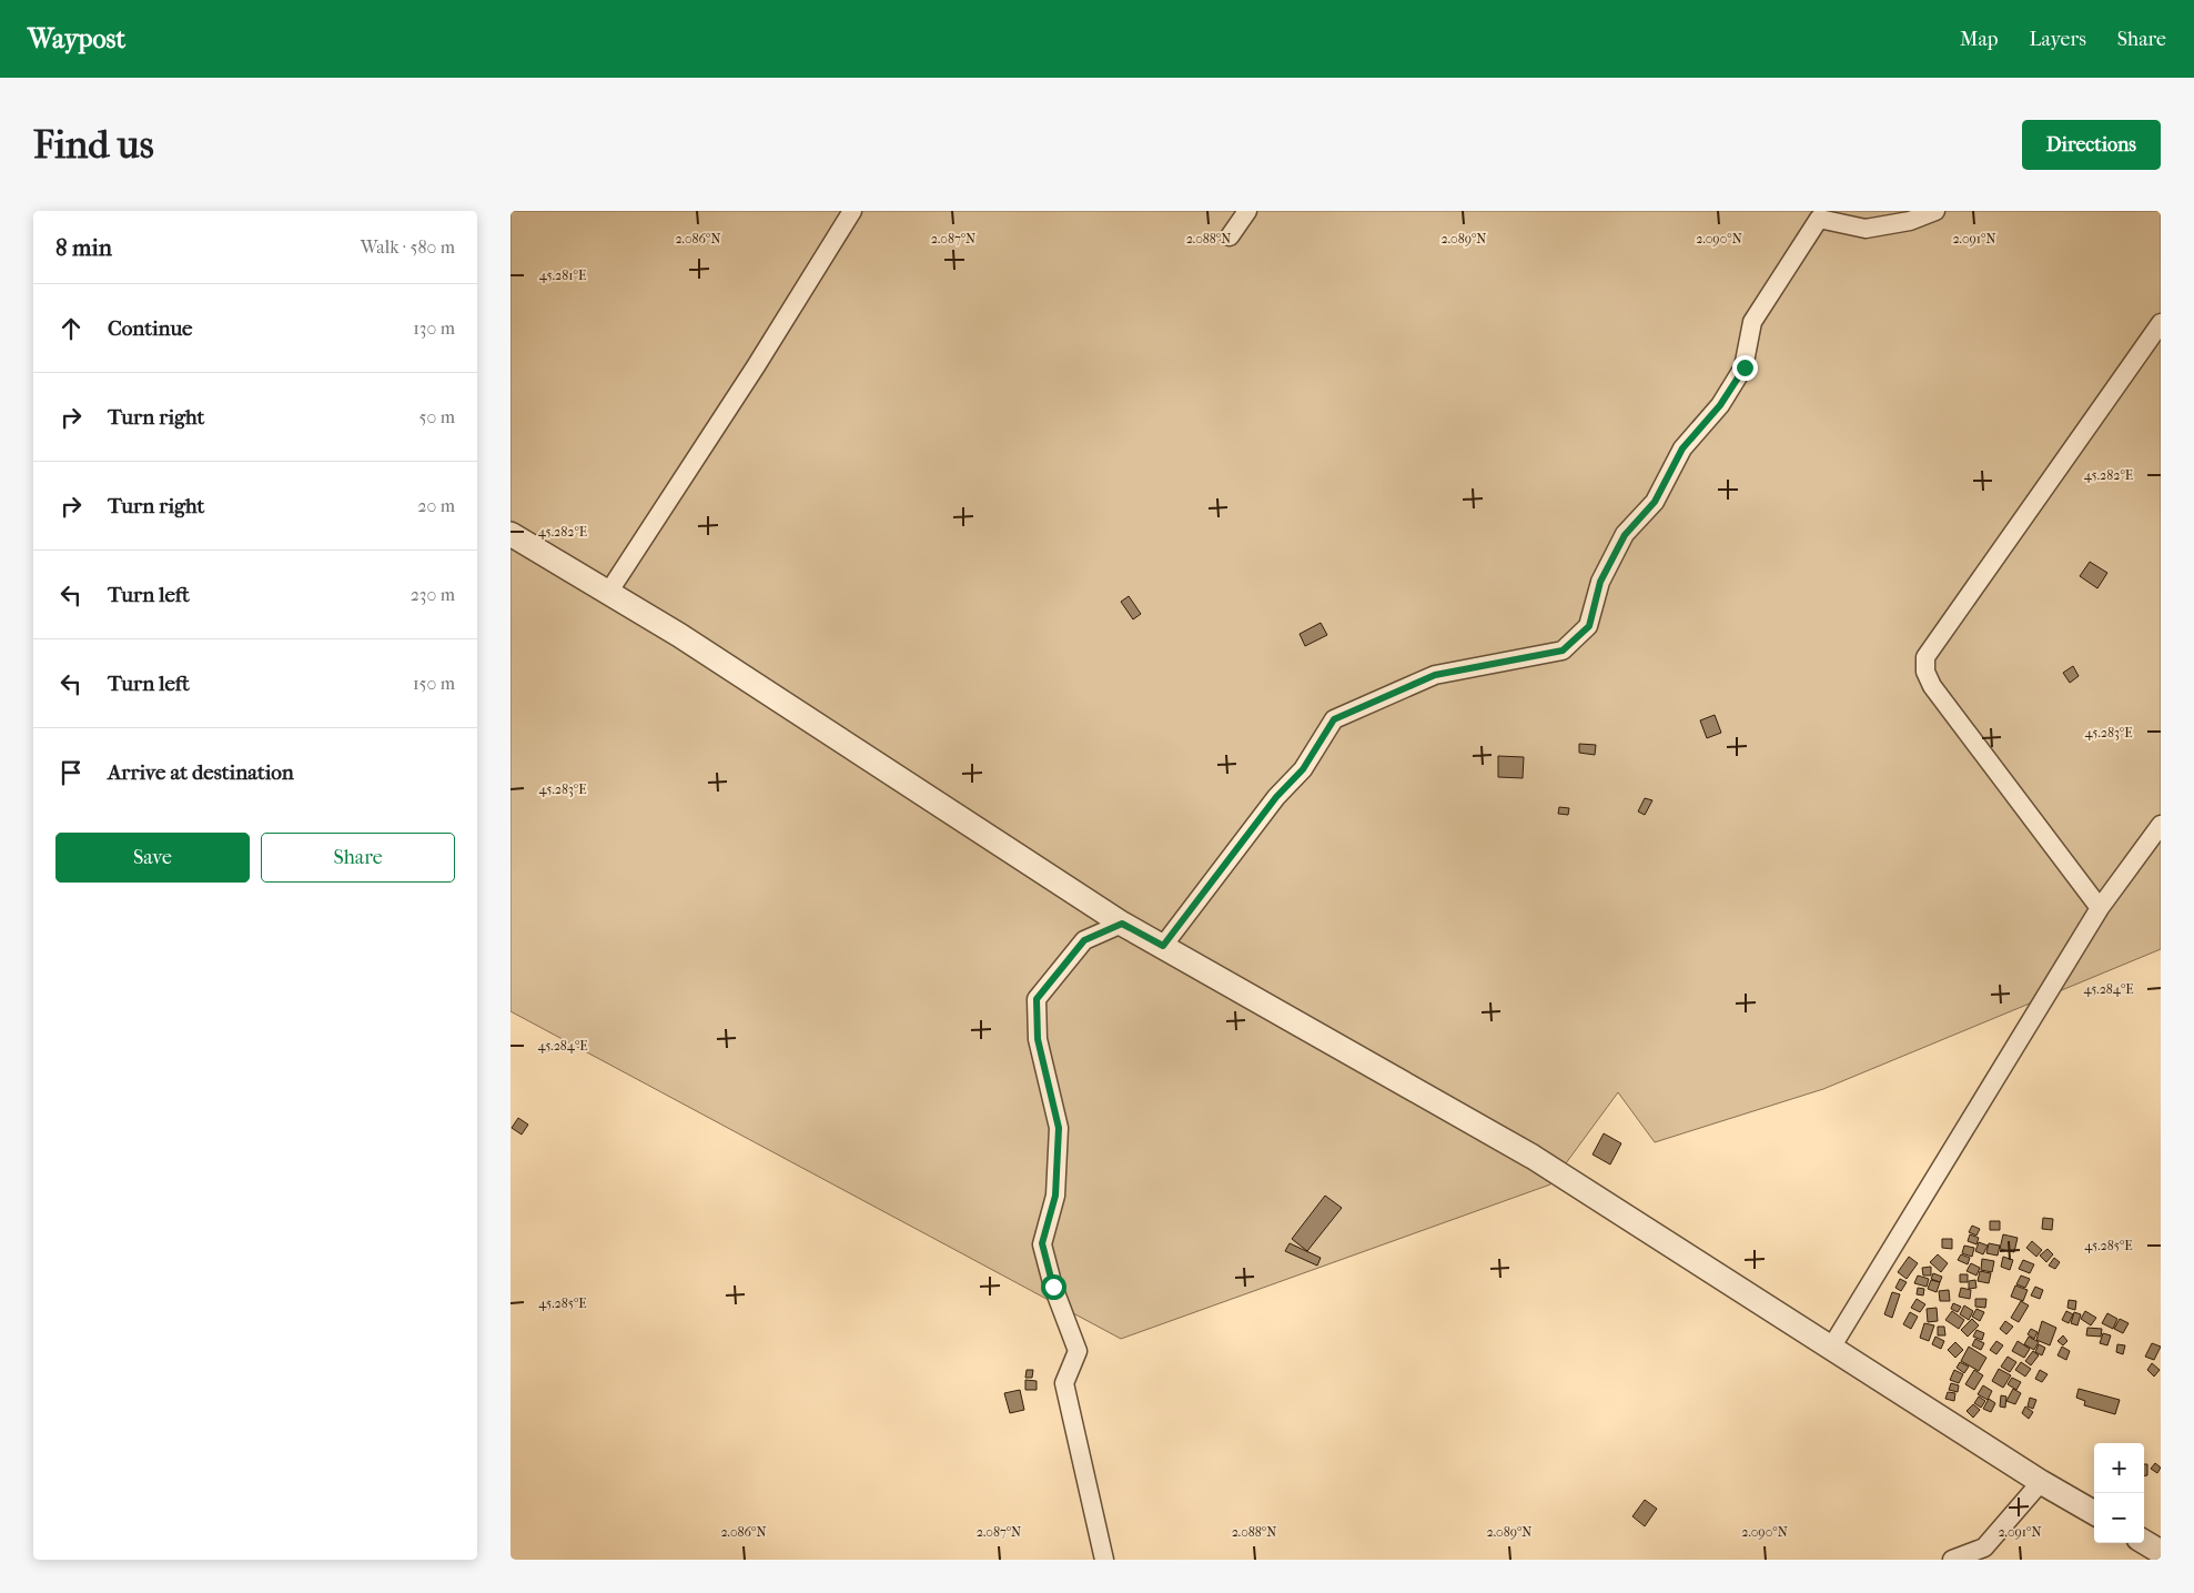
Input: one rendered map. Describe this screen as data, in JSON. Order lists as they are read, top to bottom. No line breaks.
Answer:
{"page":{"header":"Waypost","nav":["Map","Layers","Share"],"buttons":["Directions",["Save","Share"]],"title":"Find us","heading":["8 min","Walk · 580 m"],"list":[["Continue","130 m"],["Turn right","50 m"],["Turn right","20 m"],["Turn left","230 m"],["Turn left","150 m"],"Arrive at destination"],"map_buttons":["+","−"]},"coordinates":["2.086°N","2.087°N","2.088°N","2.089°N","2.090°N","2.091°N","45.281°E","45.282°E","45.283°E","45.284°E","45.285°E"]}
